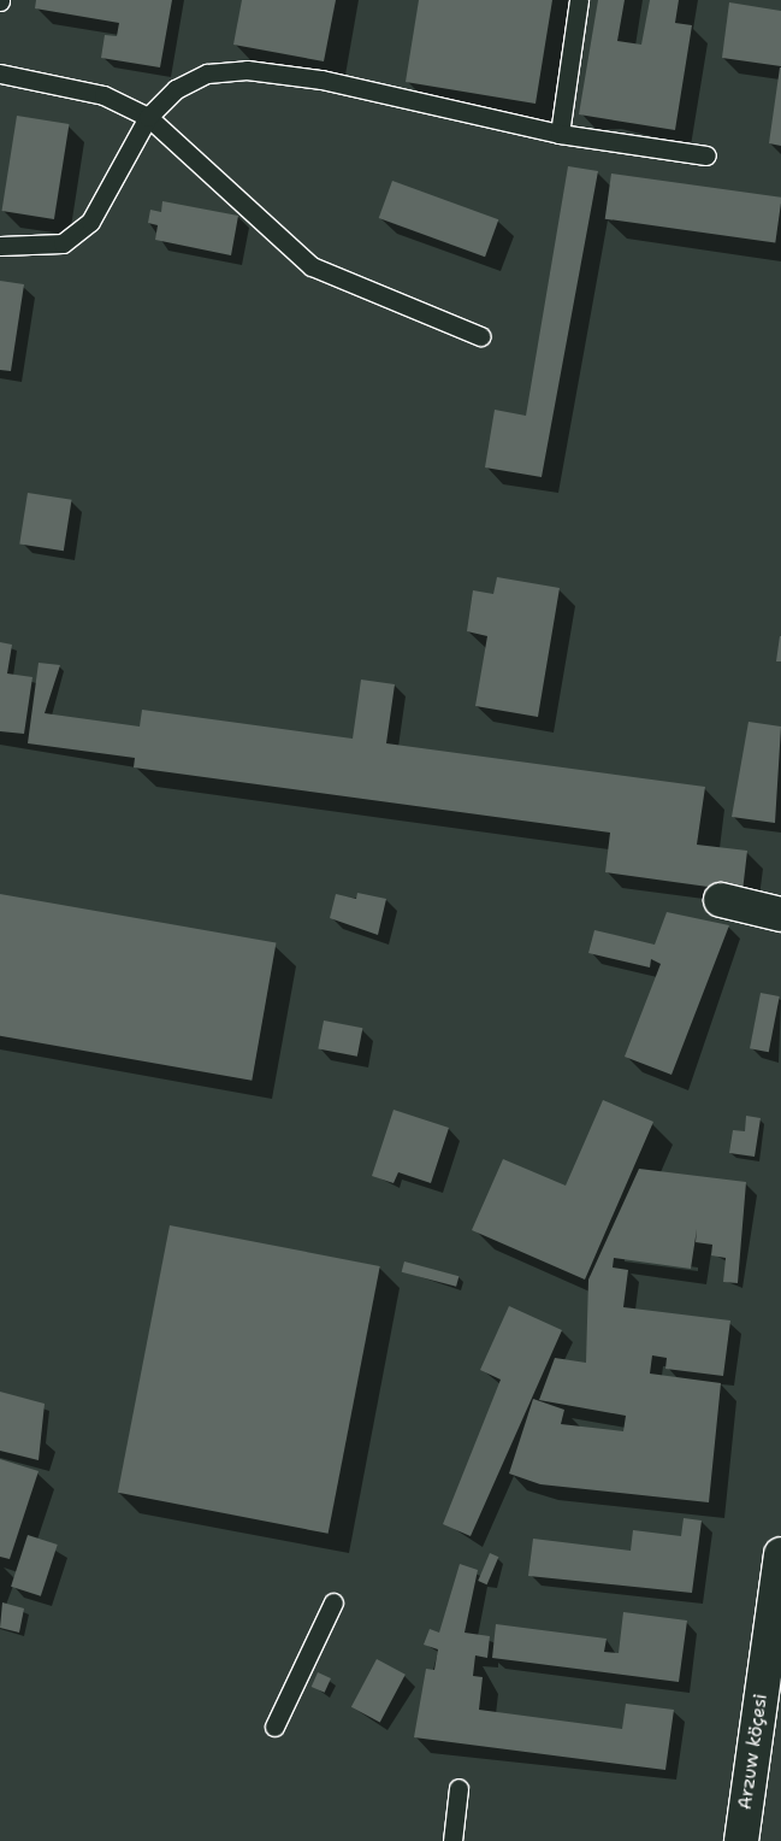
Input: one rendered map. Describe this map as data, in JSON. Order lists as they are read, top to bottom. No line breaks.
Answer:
{"streets":{"street":["Arzuw köçesi"]}}
